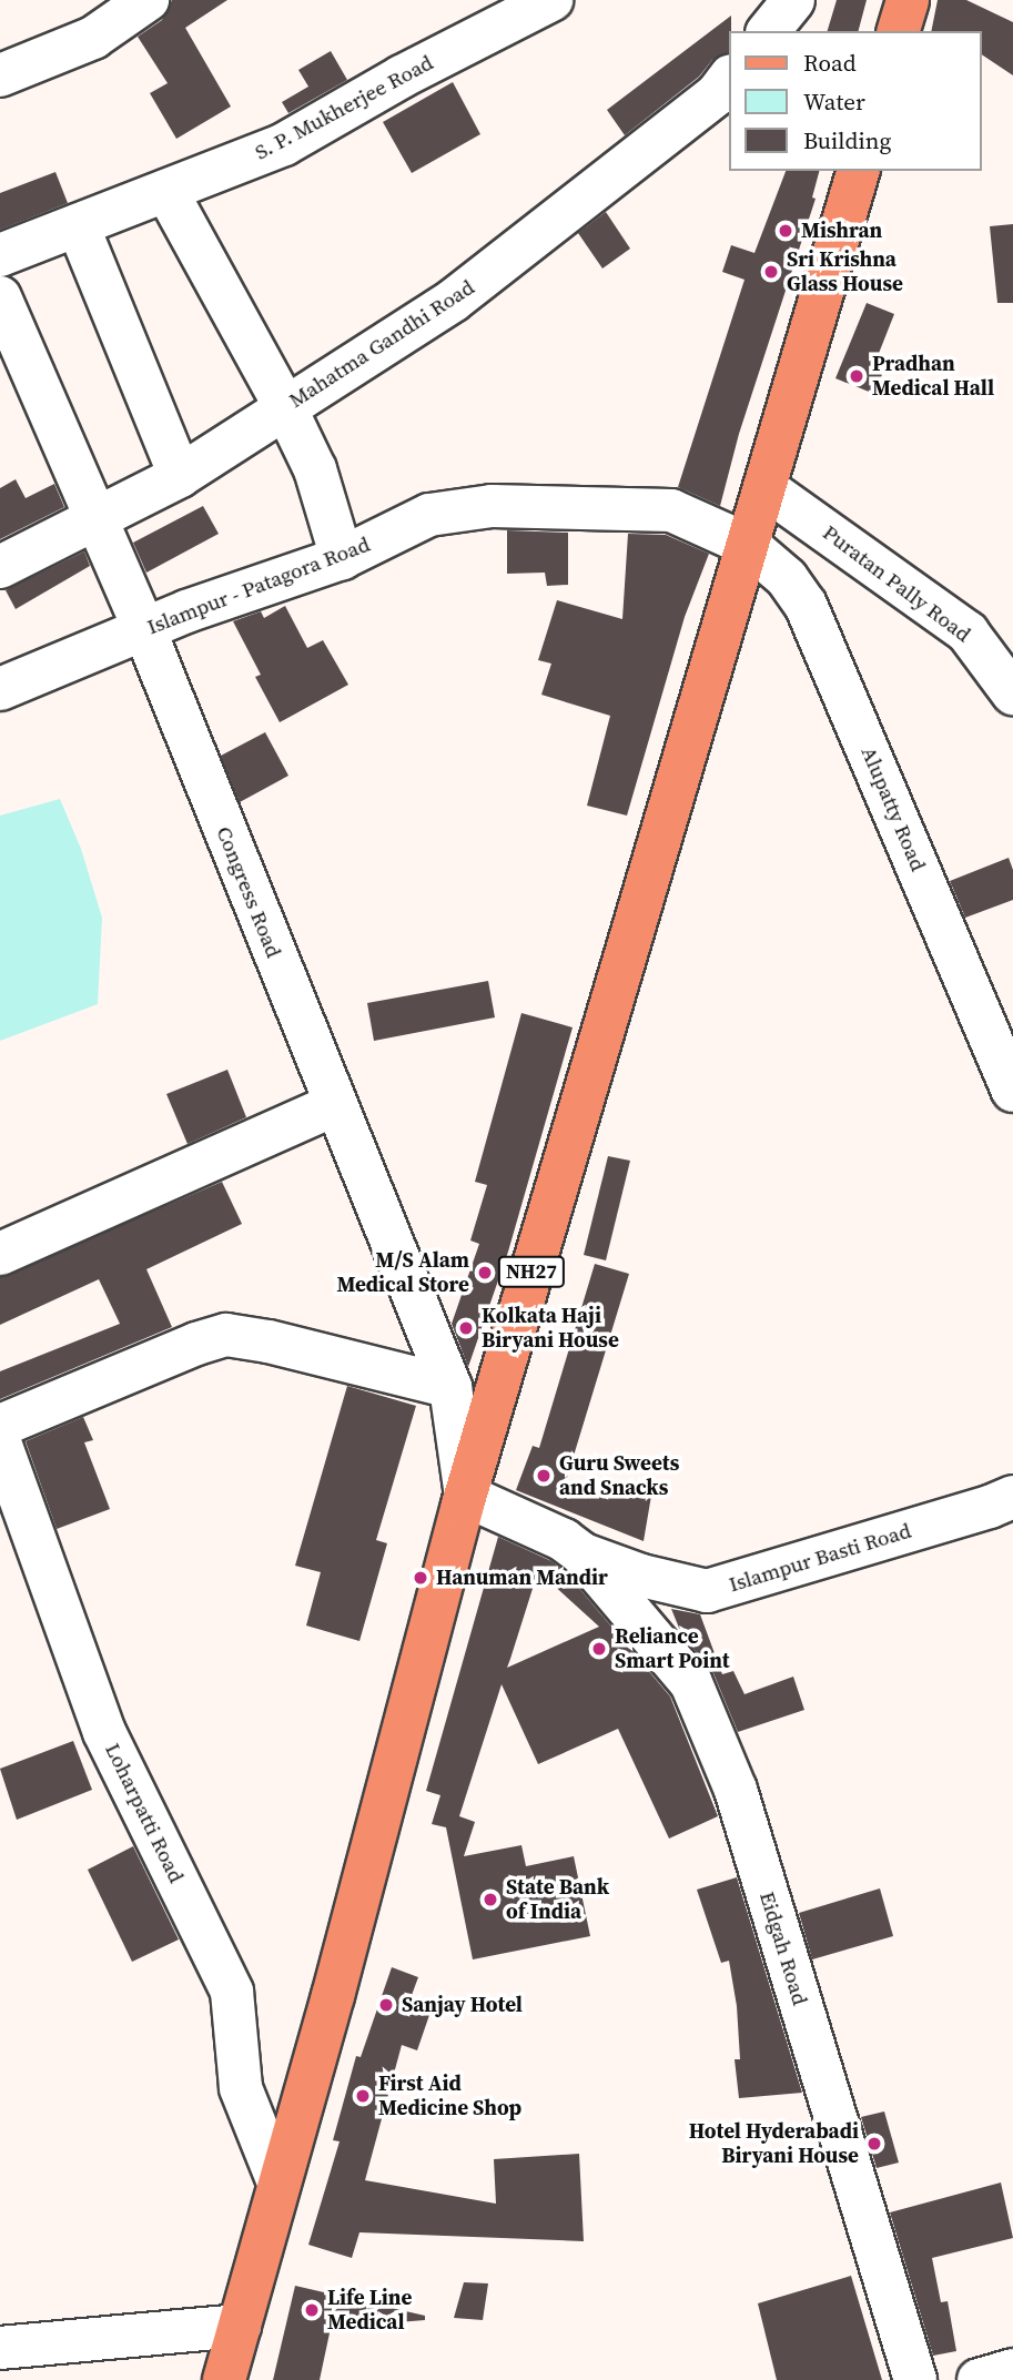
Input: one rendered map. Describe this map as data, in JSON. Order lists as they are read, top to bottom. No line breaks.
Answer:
{"streets":{"main road":["NH27"],"street":["S. P. Mukherjee Road","Mahatma Gandhi Road","Puratan Pally Road","Islampur - Patagora Road","Alupatty Road","Congress Road","Islampur Basti Road","Loharpatti Road","Eidgah Road"]},"crossings":[["Mahatma Gandhi Road","Congress Road"],["Puratan Pally Road","NH27"],["Islampur - Patagora Road","Alupatty Road"],["Islampur - Patagora Road","Congress Road"],["Islampur - Patagora Road","NH27"],["Alupatty Road","NH27"],["Congress Road","NH27"],["NH27","Loharpatti Road"],["Islampur Basti Road","Eidgah Road"]],"places":["Mishran","Sri Krishna Glass House","Pradhan Medical Hall","M/S Alam Medical Store","Kolkata Haji Biryani House","Guru Sweets and Snacks","Hanuman Mandir","Reliance Smart Point","State Bank of India","Sanjay Hotel","First Aid Medicine Shop","Hotel Hyderabadi Biryani House","Life Line Medical"],"legend":["Road","Water","Building"]}
